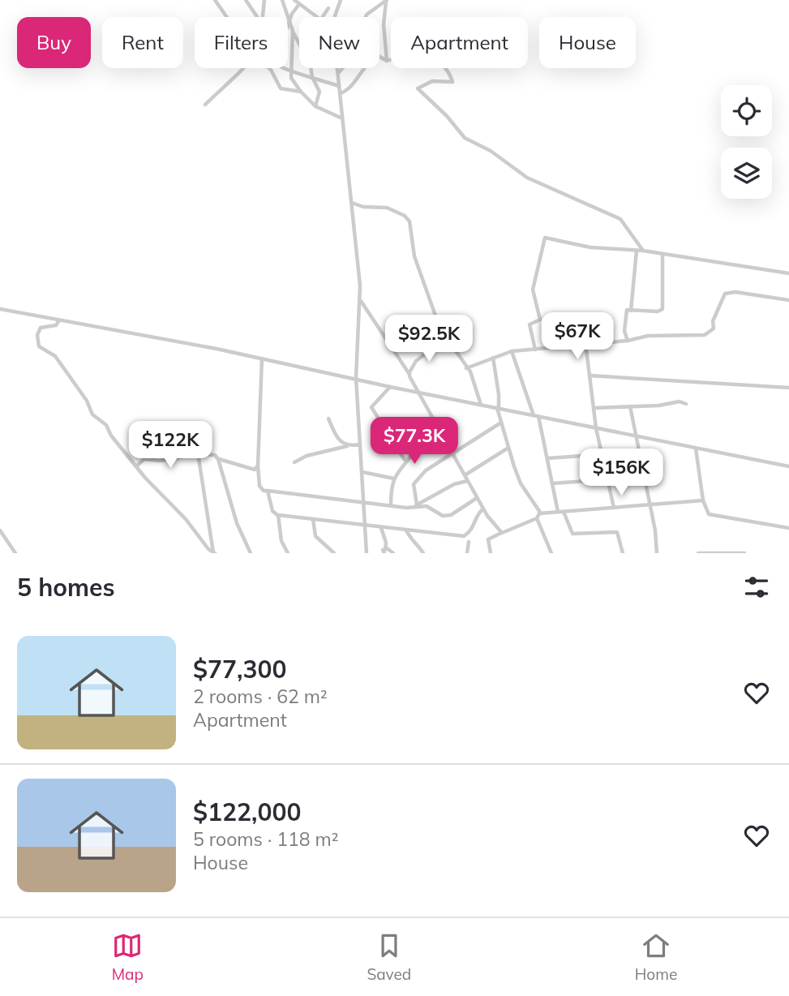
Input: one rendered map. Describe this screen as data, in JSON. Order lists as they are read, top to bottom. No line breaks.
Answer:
{"page":{"chip":["Buy","Rent","Filters","New","Apartment","House"],"price":["$67K","$92.5K","$77.3K","$122K","$156K"],"heading":"5 homes","list":[{"name":"$77,300","note":"2 rooms · 62 m² · Apartment"},{"name":"$122,000","note":"5 rooms · 118 m² · House"}],"tabs":["Map","Saved","Home"]}}
